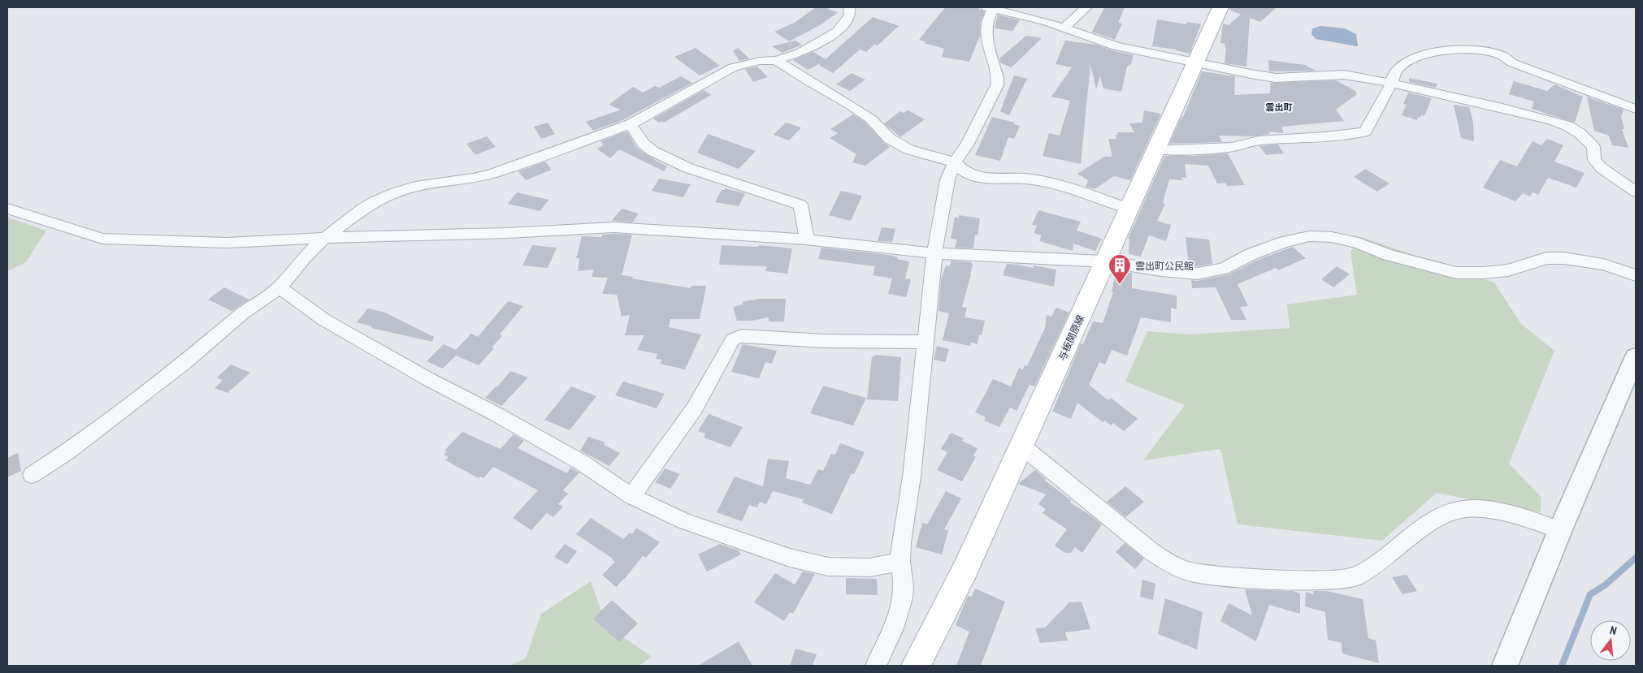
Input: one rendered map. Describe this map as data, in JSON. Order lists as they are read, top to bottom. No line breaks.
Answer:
{"streets":{"main road":["与板関原線"]},"districts":["雲出町"],"places":{"building":["雲出町公民館"]},"north":"top"}
